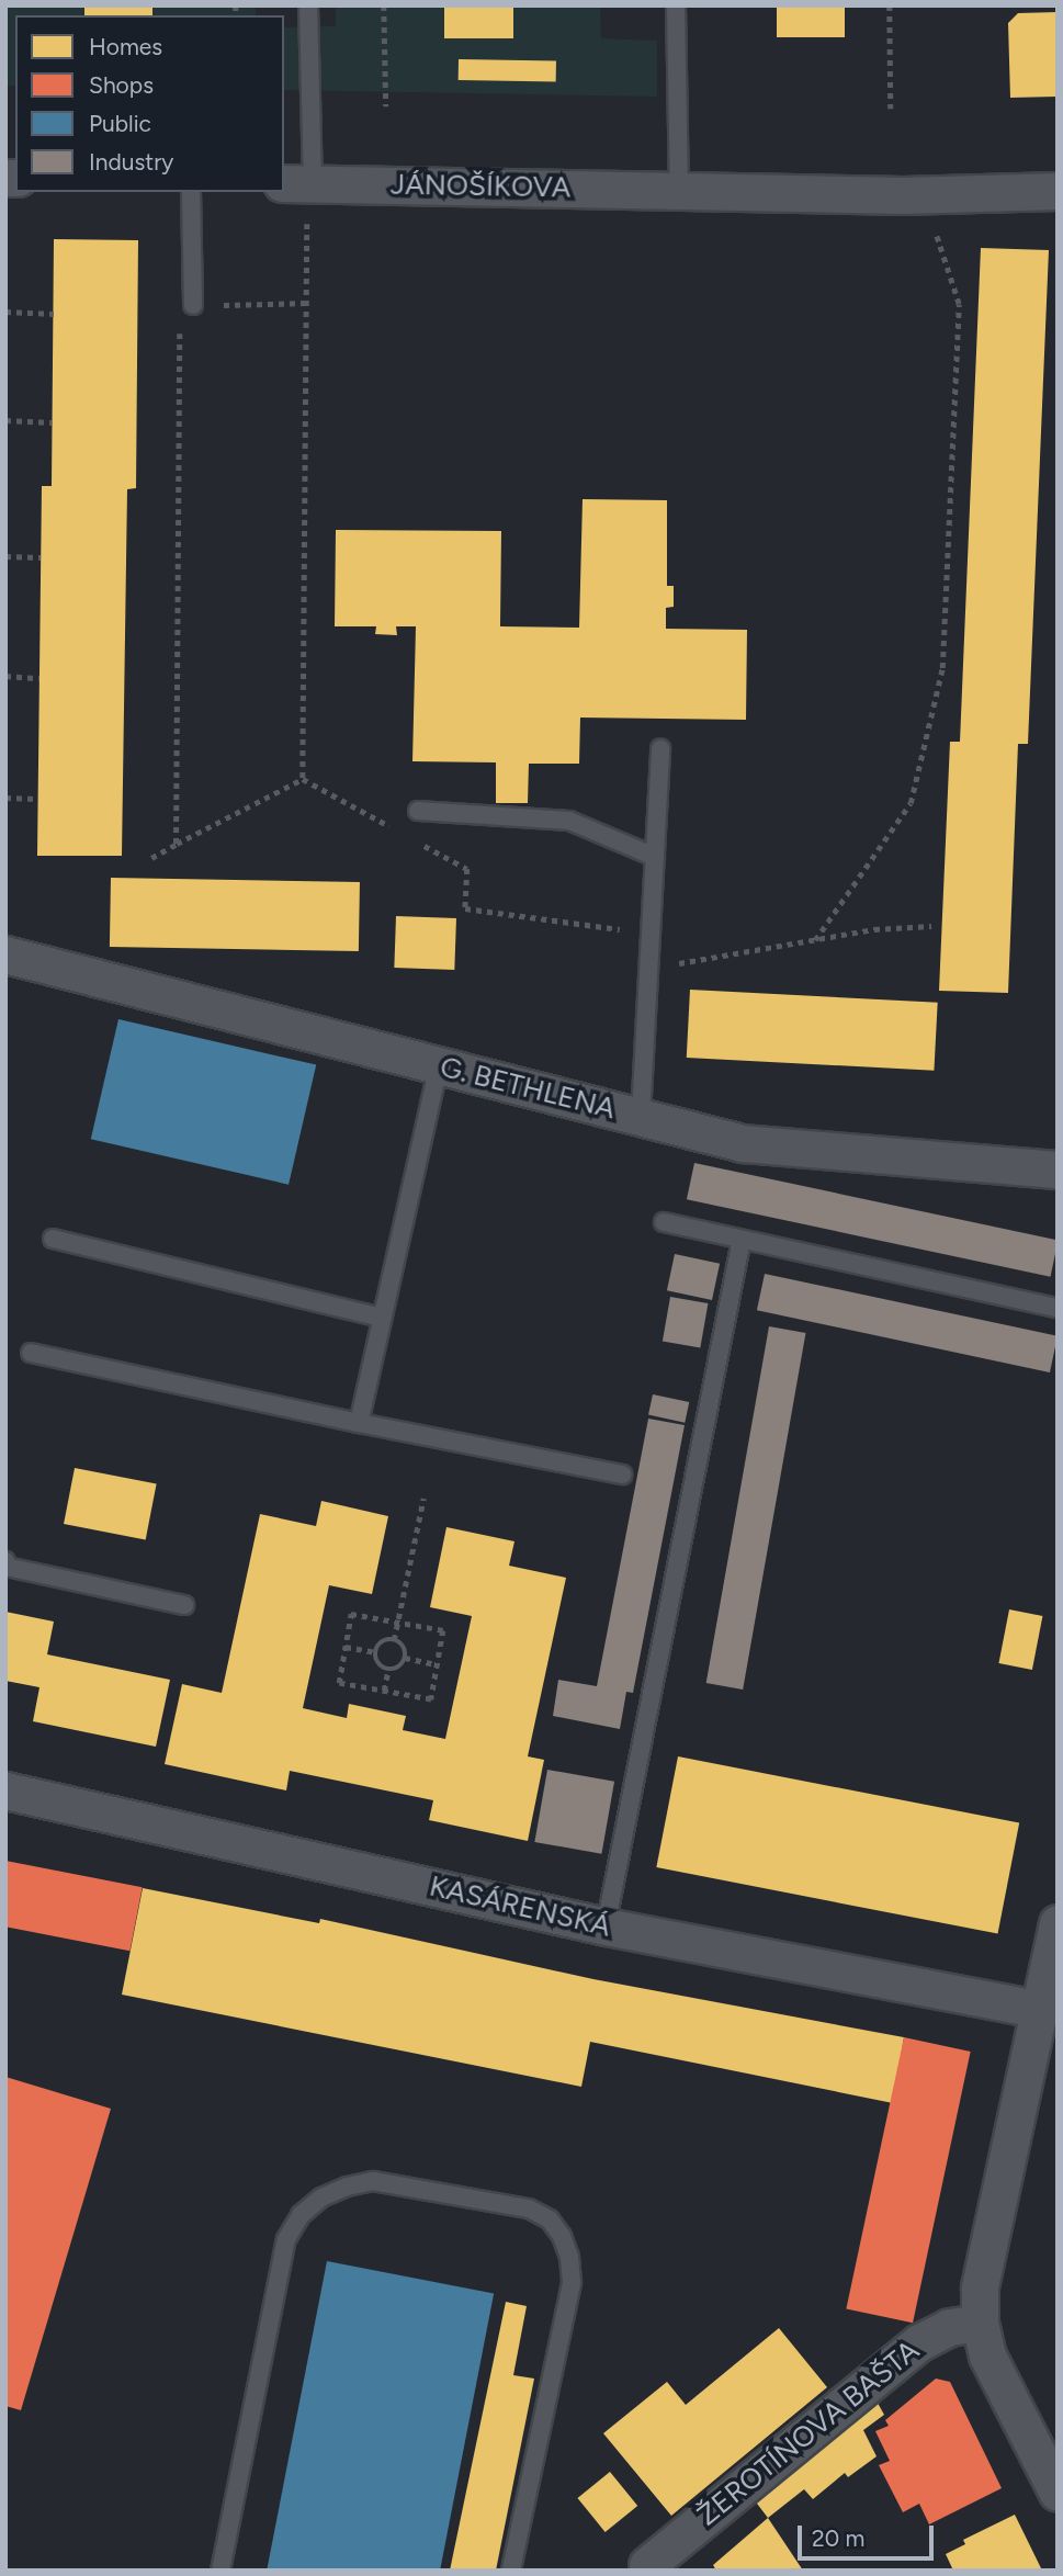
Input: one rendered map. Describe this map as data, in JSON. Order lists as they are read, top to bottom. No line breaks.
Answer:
{"streets":{"street":["JÁNOŠÍKOVA","G. BETHLENA","KASÁRENSKÁ","ŽEROTÍNOVA BAŠTA"]},"legend":["Homes","Shops","Public","Industry"],"scale_bar":"20 m"}
